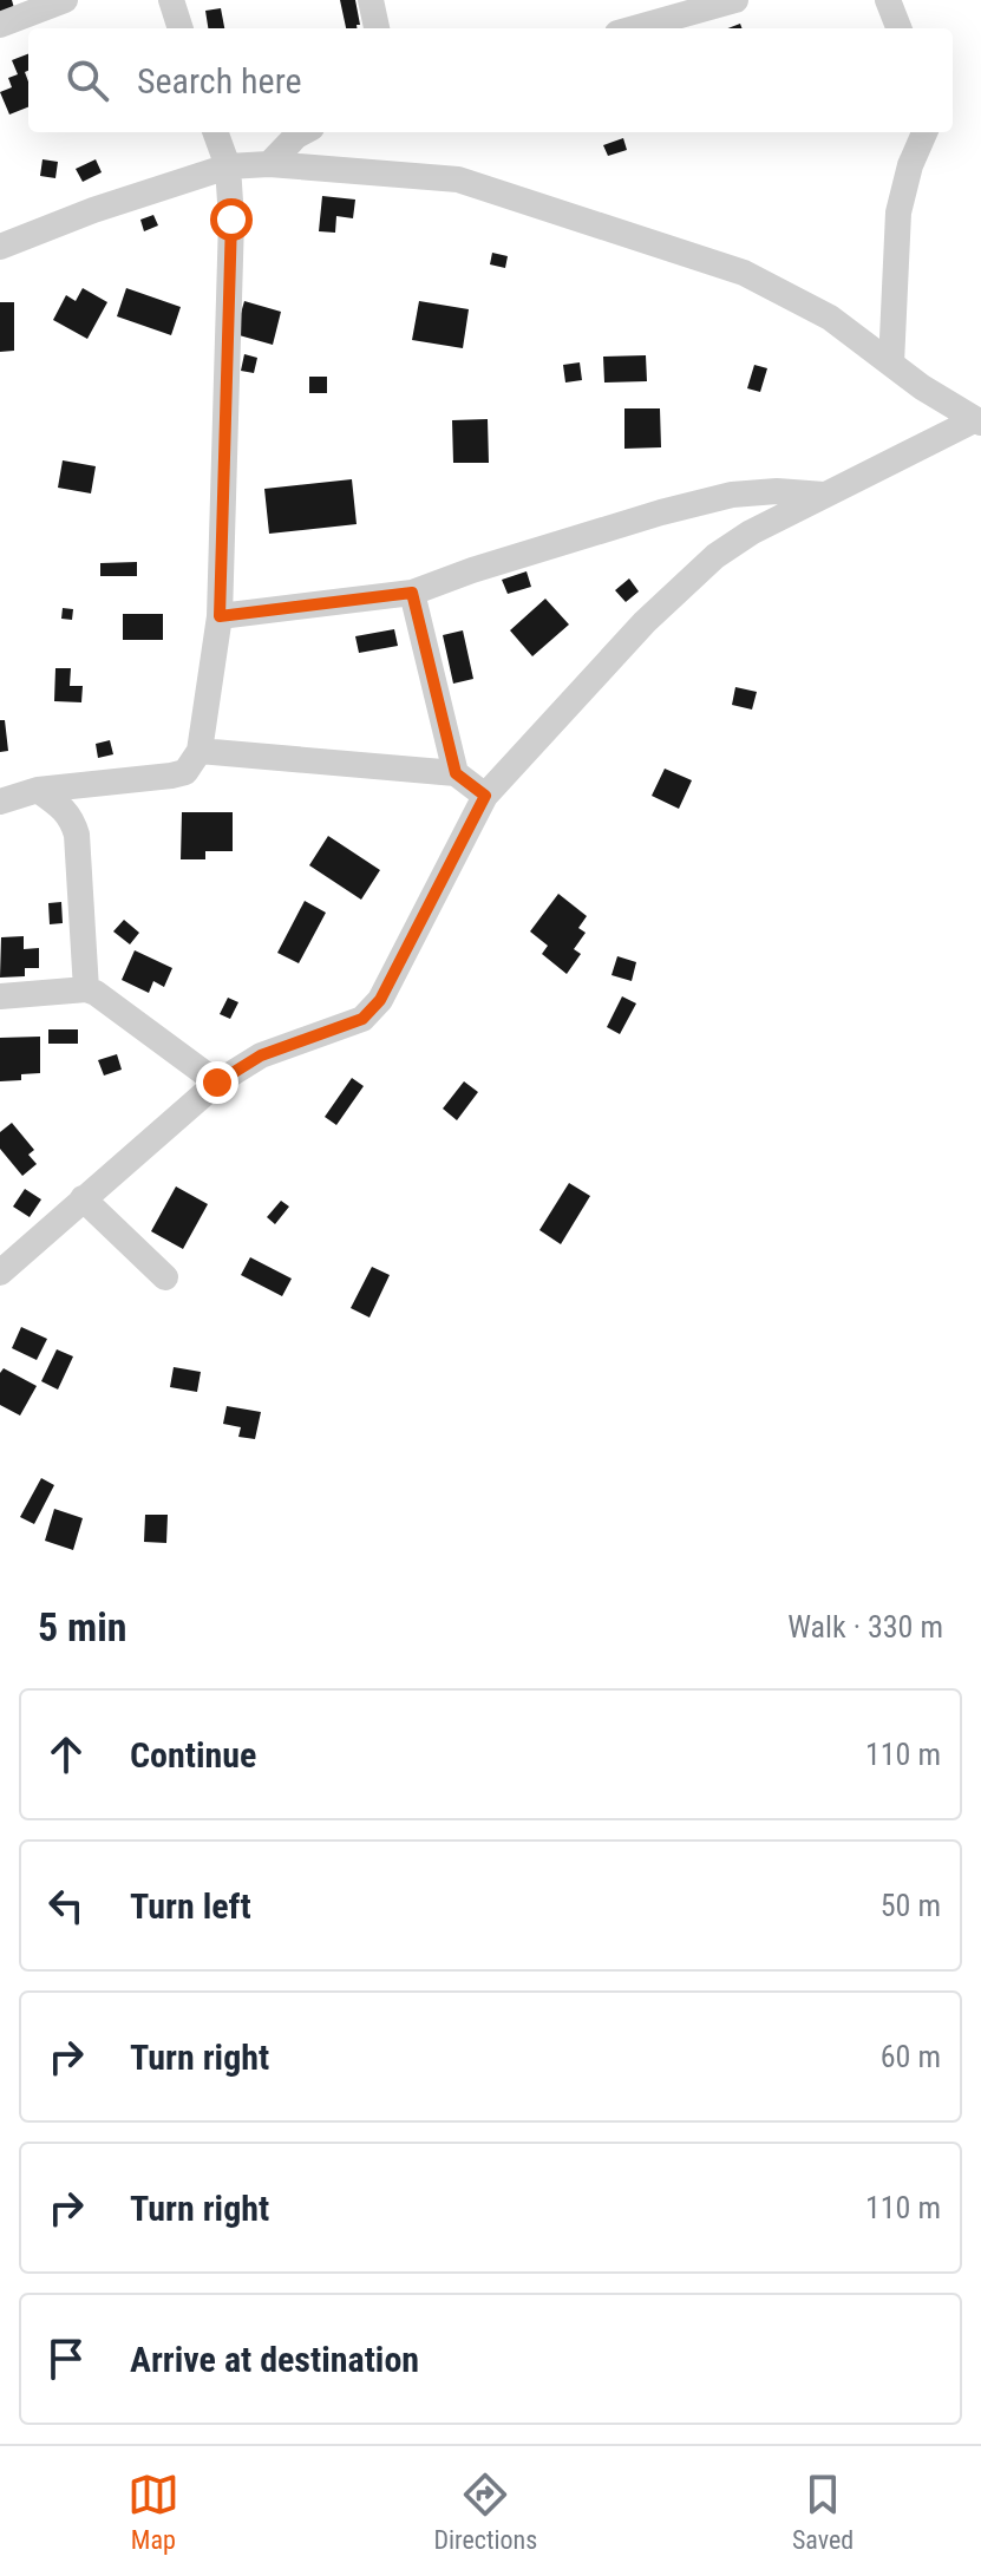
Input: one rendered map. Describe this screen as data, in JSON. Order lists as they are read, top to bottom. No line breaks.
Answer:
{"page":{"search":"Search here","heading":["5 min","Walk · 330 m"],"list":[["Continue","110 m"],["Turn left","50 m"],["Turn right","60 m"],["Turn right","110 m"],"Arrive at destination"],"nav":["Map","Directions","Saved"]}}
